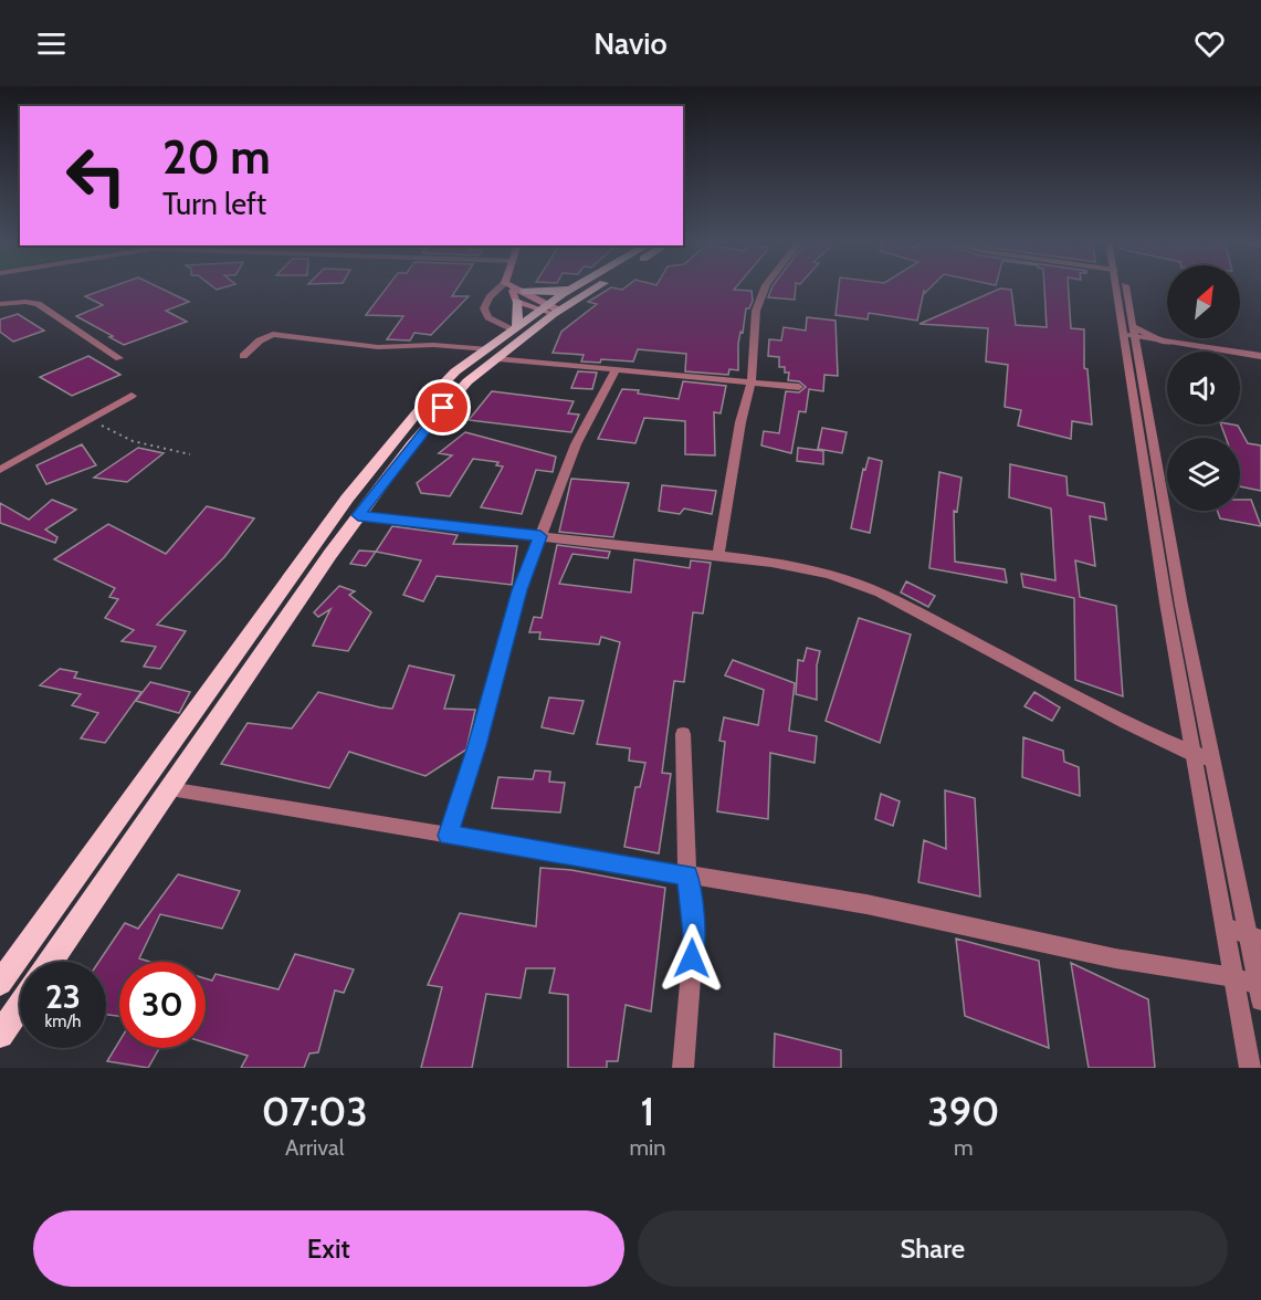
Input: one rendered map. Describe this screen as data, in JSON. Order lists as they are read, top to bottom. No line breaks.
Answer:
{"north":"top right","page":{"header":"Navio","turn":["20 m","Turn left"],"speed":"23 km/h","limit":"30","eta":["07:03","Arrival","1","min","390","m"],"buttons":["Exit","Share"]}}
